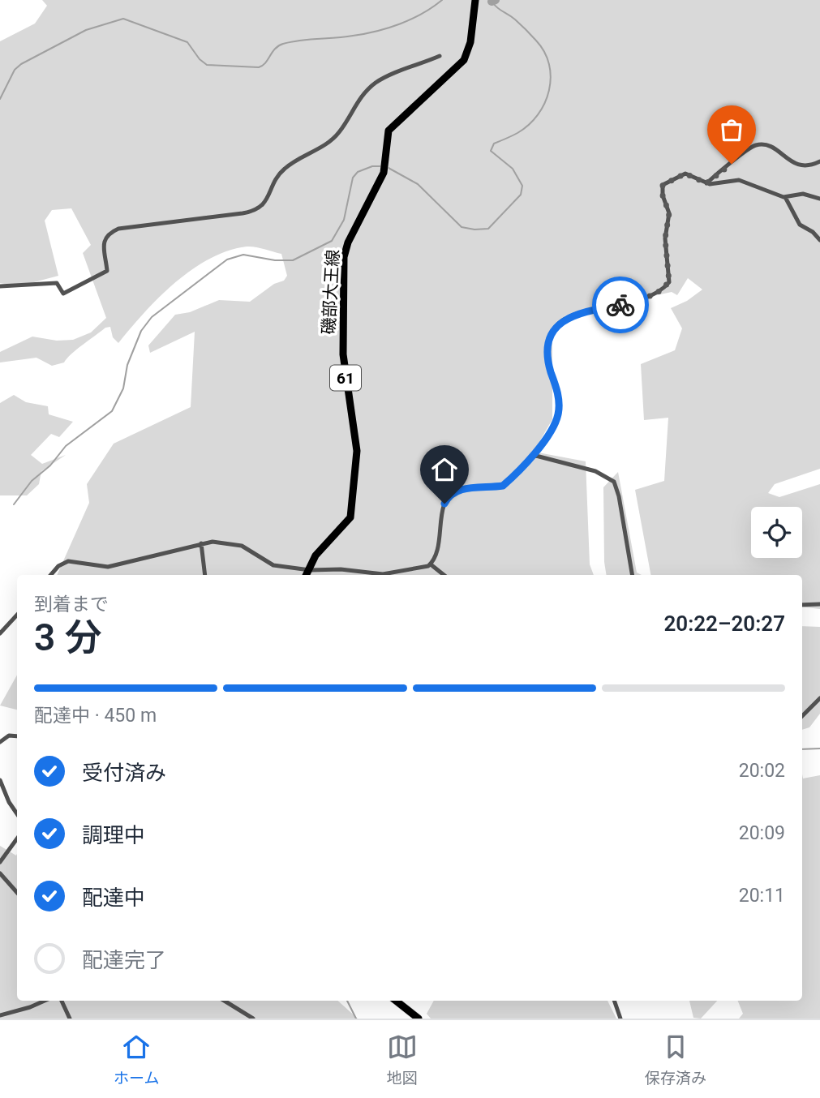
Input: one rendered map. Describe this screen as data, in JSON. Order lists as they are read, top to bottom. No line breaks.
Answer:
{"streets":{"main road":["磯部大王線","61"]},"page":{"heading":["3 分","到着まで","20:22–20:27"],"bar":"配達中 · 450 m","list":[["受付済み","20:02"],["調理中","20:09"],["配達中","20:11"],"配達完了"],"tabs":["ホーム","地図","保存済み"]}}
